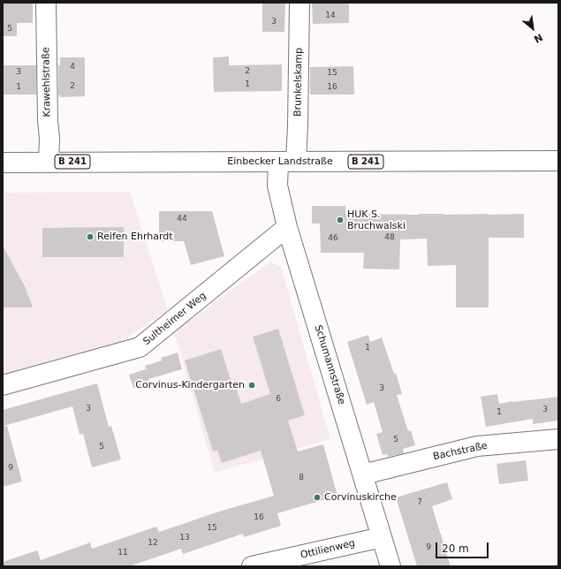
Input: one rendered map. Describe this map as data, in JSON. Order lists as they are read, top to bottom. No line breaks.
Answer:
{"streets":{"street":["Krawehlstraße","Brunkelskamp","B 241","Einbecker Landstraße","Sultheimer Weg","Schumannstraße","Bachstraße","Ottilienweg"]},"crossings":[["Krawehlstraße","Einbecker Landstraße"],["Brunkelskamp","Einbecker Landstraße"],["Brunkelskamp","Schumannstraße"],["Einbecker Landstraße","Schumannstraße"],["Sultheimer Weg","Schumannstraße"],["Schumannstraße","Bachstraße"],["Schumannstraße","Ottilienweg"]],"places":["HUK S. Bruchwalski","Reifen Ehrhardt","Corvinus-Kindergarten","Corvinuskirche"],"house_numbers":["14","3","5","4","2","3","15","1","2","1","16","44","48","46","1","3","6","3","3","1","5","5","9","8","7","16","15","13","12","9","11"],"scale_bar":"20 m","north":"bottom right"}
